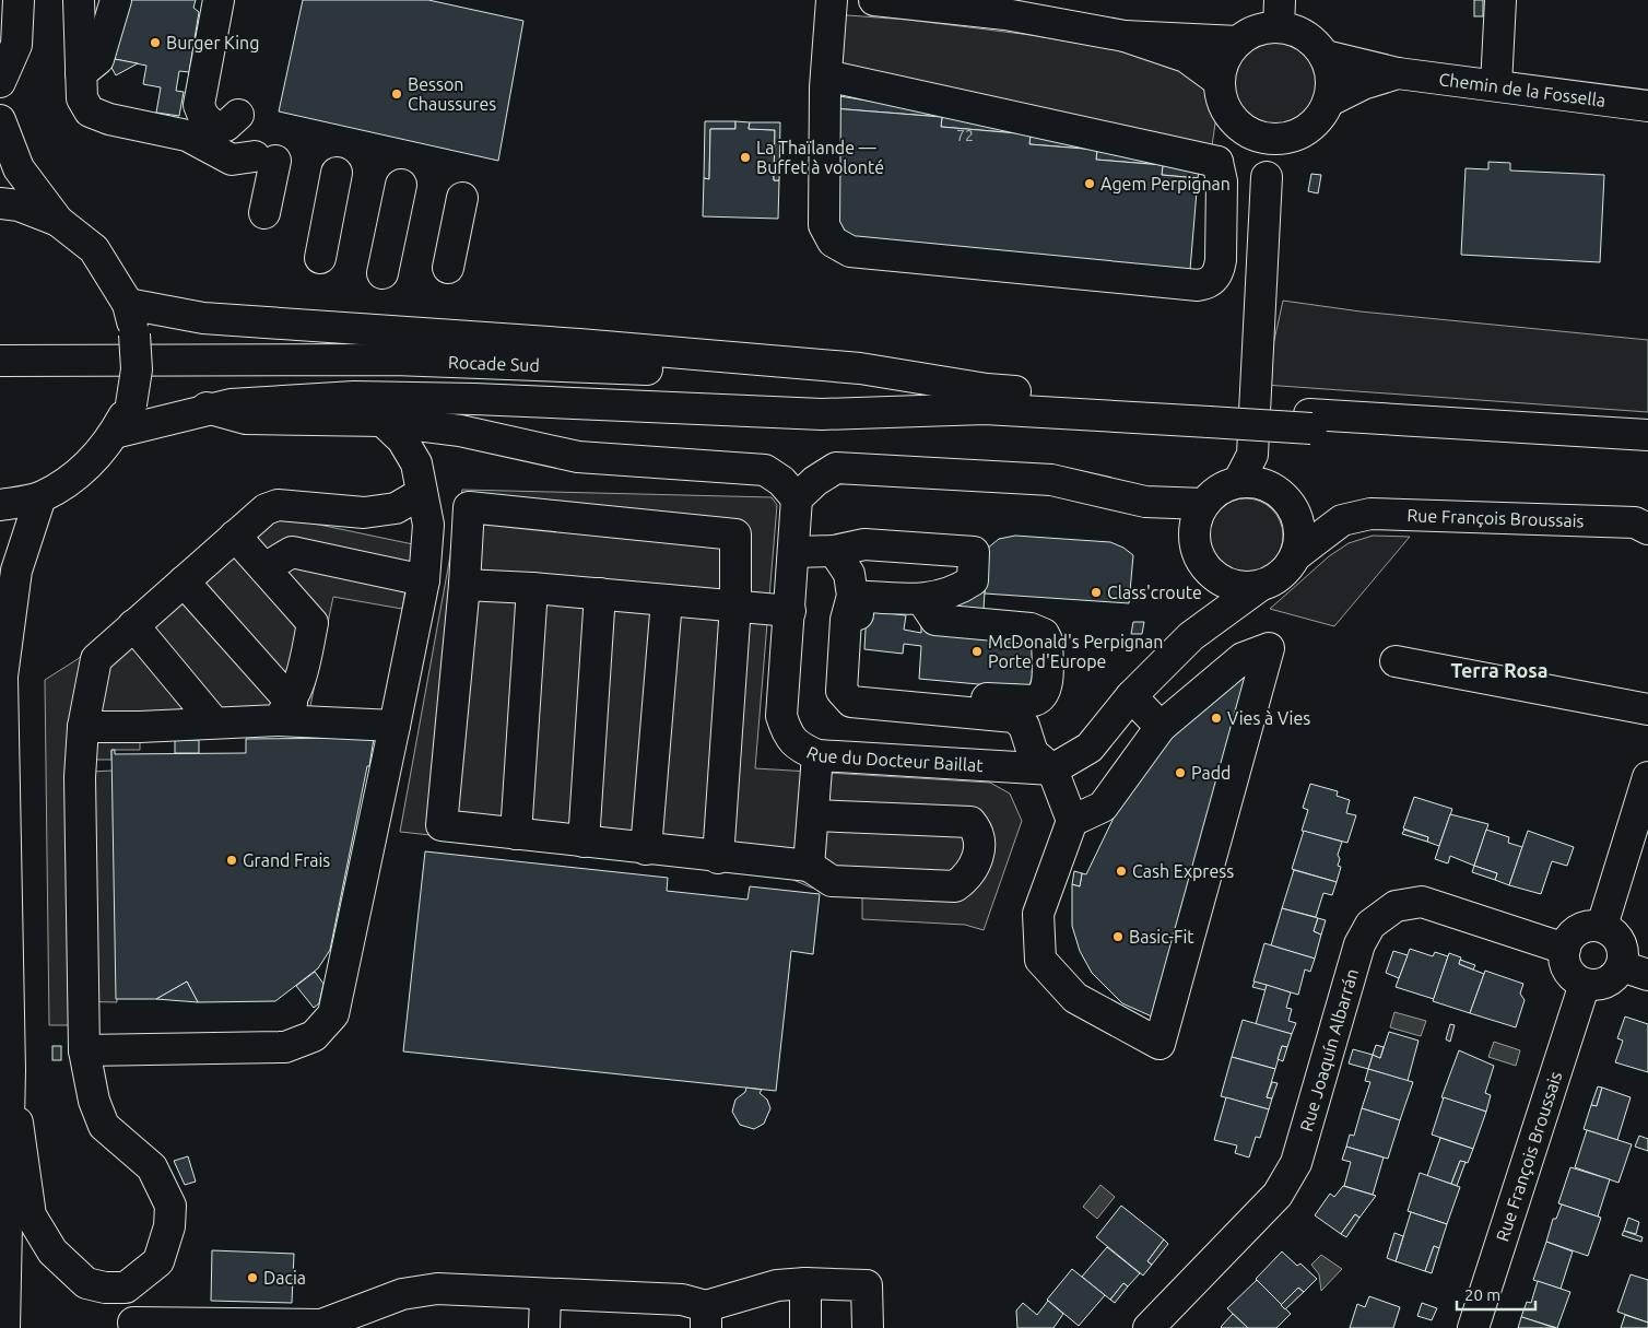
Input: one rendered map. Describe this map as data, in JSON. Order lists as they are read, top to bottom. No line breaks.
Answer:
{"streets":{"street":["Chemin de la Fossella","Rocade Sud","Rue François Broussais","Rue du Docteur Baillat","Rue Joaquín Albarrán"]},"crossings":[["Rue François Broussais","Rue Joaquín Albarrán"]],"districts":["Terra Rosa"],"places":["Burger King","Besson Chaussures","La Thaïlande — Buffet à volonté","Agem Perpignan","Class'croute","McDonald's Perpignan Porte d'Europe","Vies à Vies","Padd","Grand Frais","Cash Express","Basic-Fit","Dacia"],"house_numbers":["72"],"scale_bar":"20 m"}
